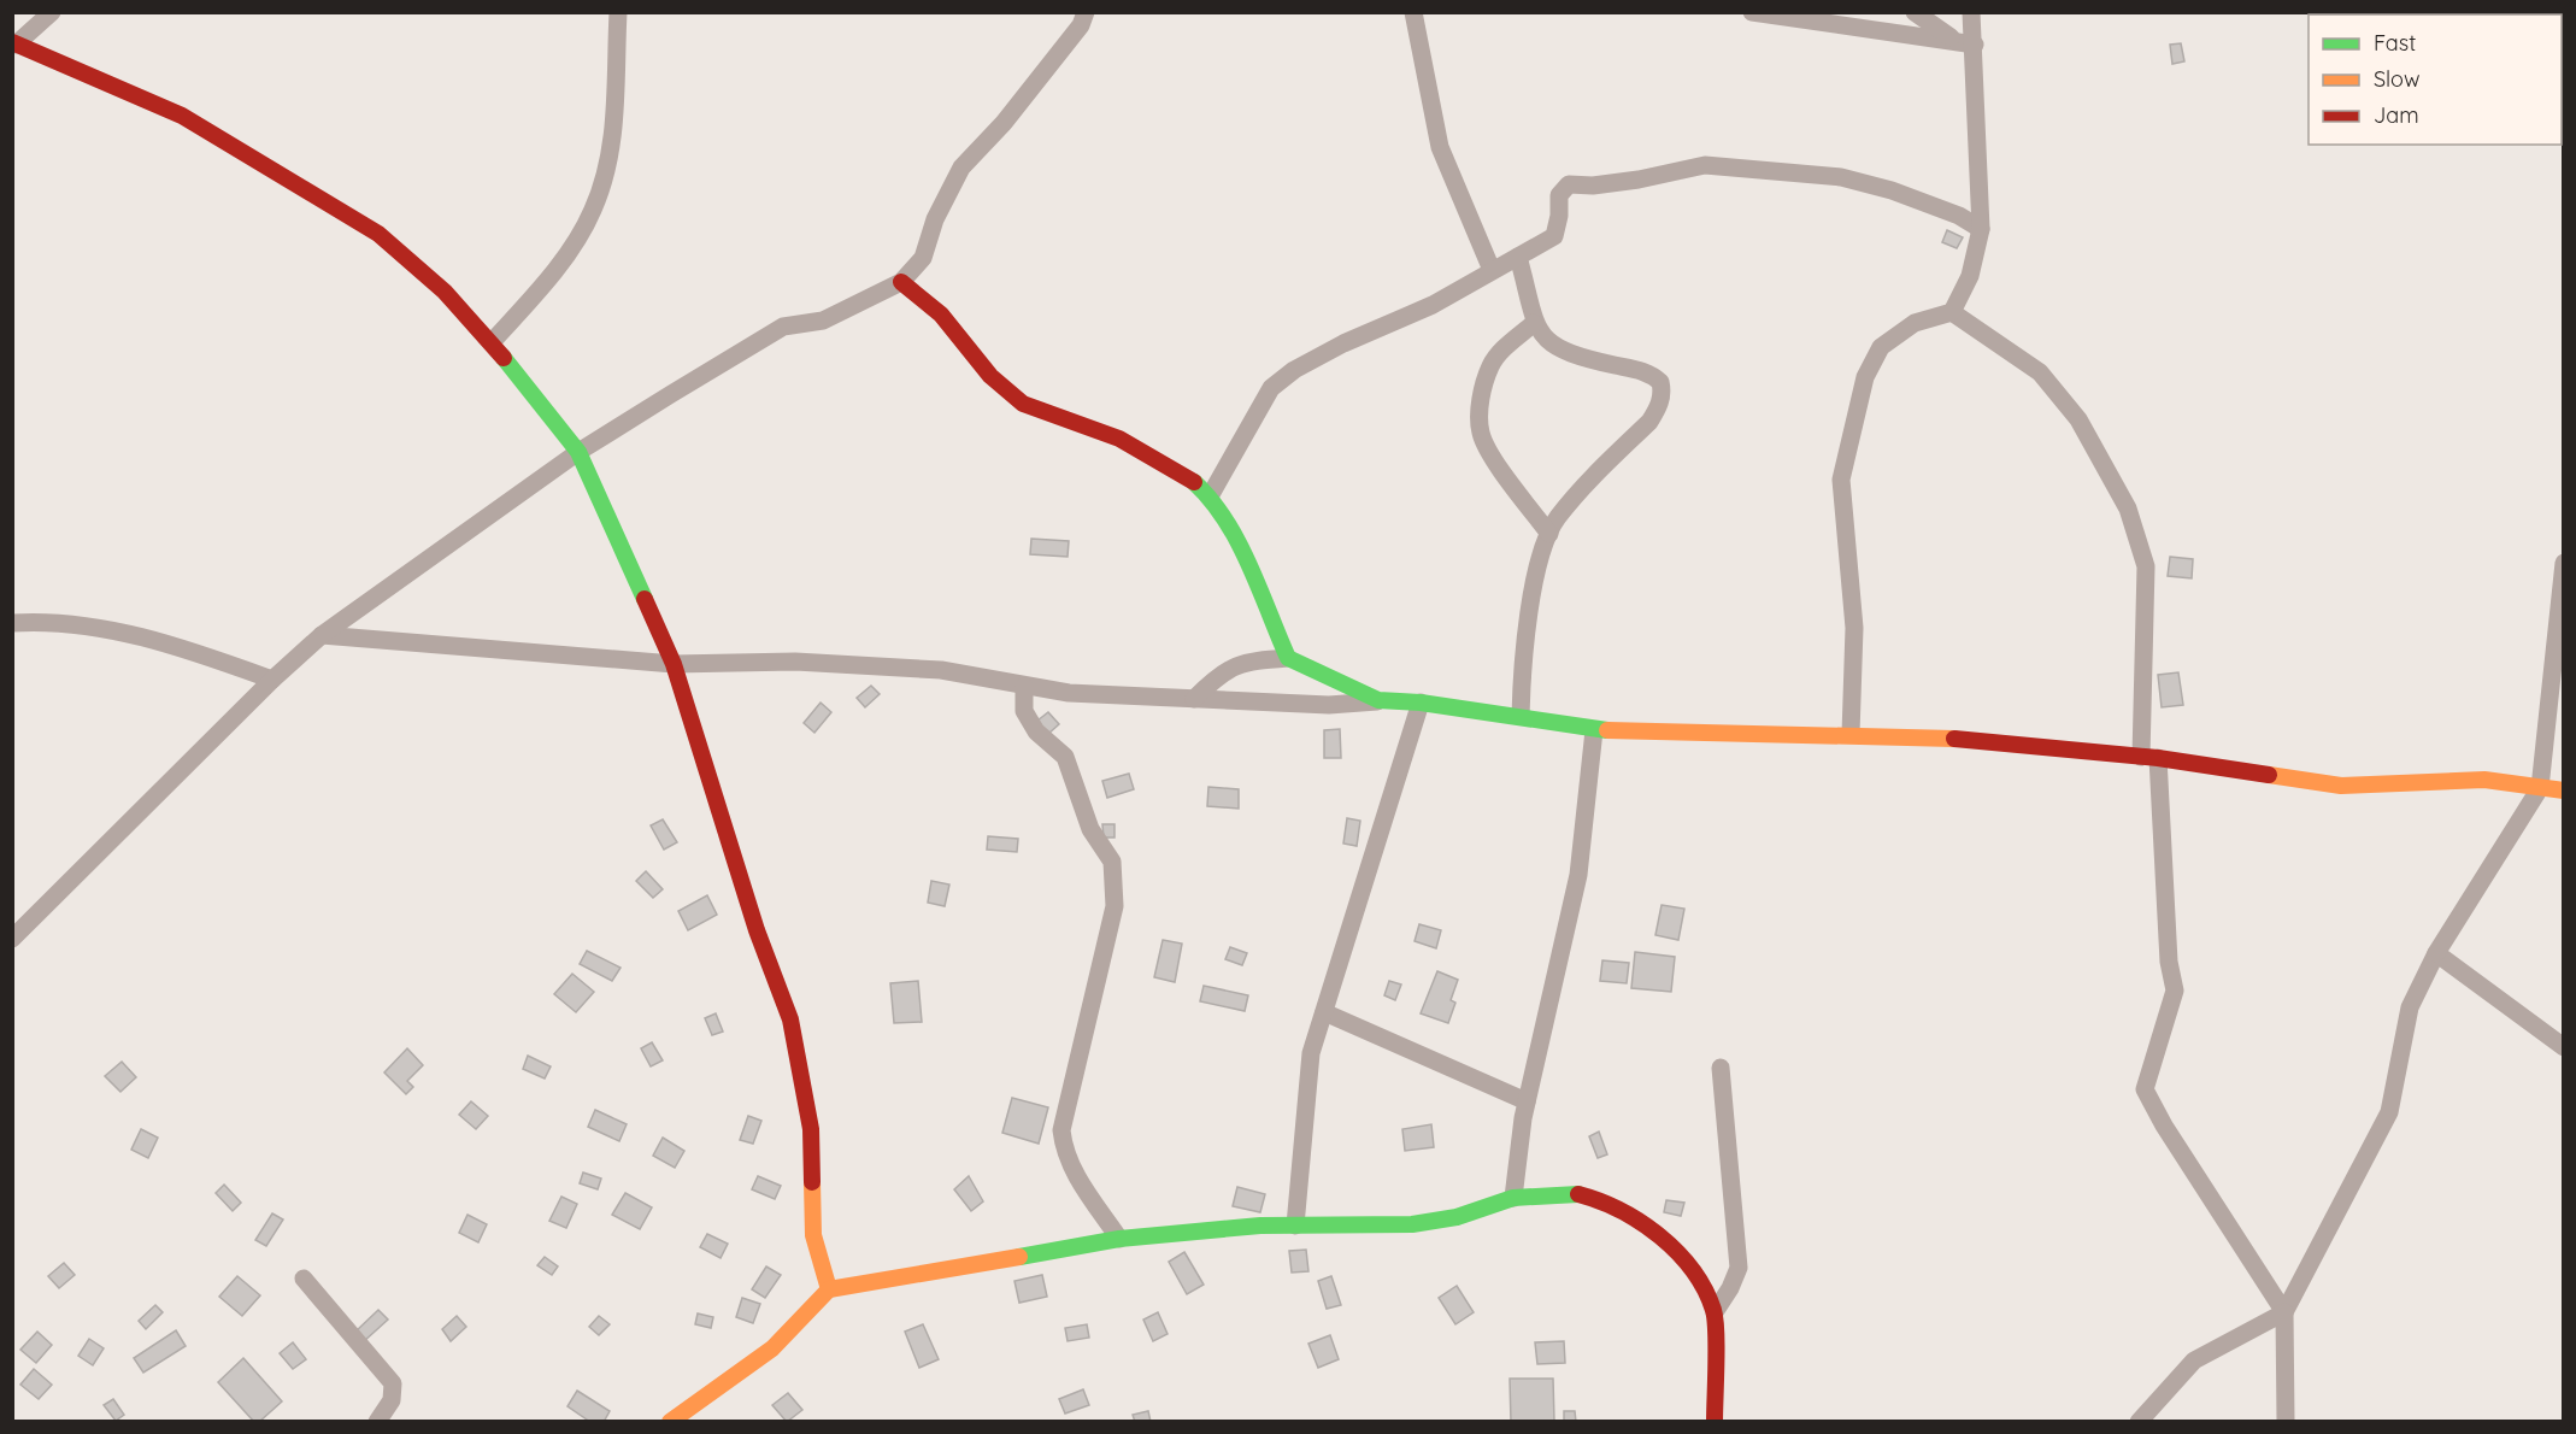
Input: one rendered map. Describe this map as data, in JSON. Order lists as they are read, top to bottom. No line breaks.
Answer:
{"legend":["Fast","Slow","Jam"]}
